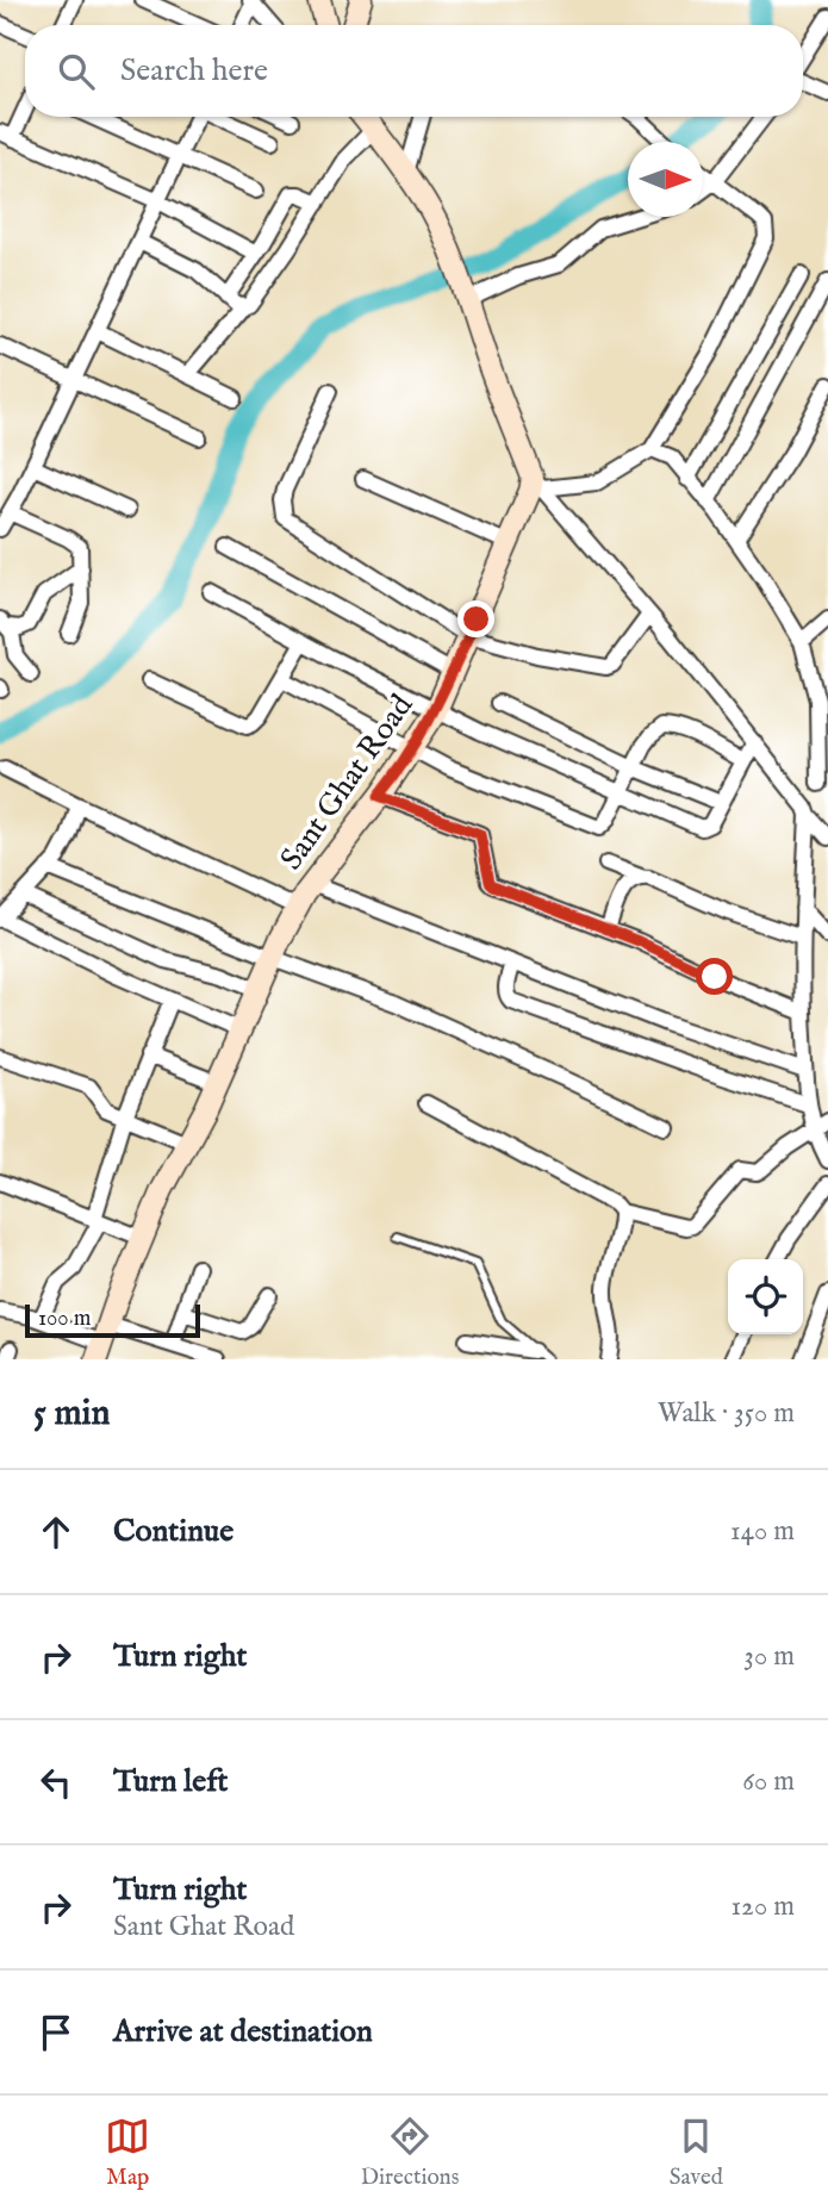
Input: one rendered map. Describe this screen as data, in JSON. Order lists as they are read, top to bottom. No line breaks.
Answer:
{"streets":{"street":["Sant Ghat Road"]},"scale_bar":"100 m","north":"right","page":{"search":"Search here","scale":"100 m","heading":["5 min","Walk · 350 m"],"list":[["Continue","140 m"],["Turn right","30 m"],["Turn left","60 m"],["Turn right","Sant Ghat Road","120 m"],"Arrive at destination"],"nav":["Map","Directions","Saved"]}}
